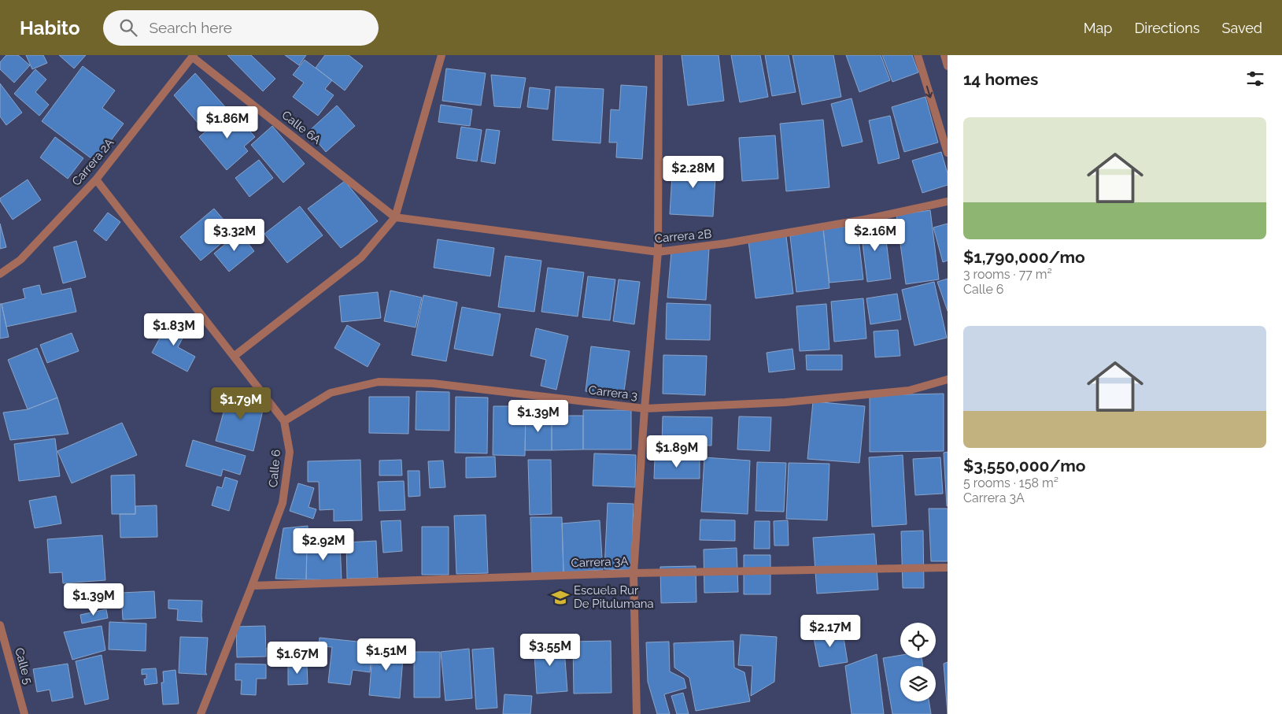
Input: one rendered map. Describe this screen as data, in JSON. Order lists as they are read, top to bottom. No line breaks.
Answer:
{"streets":{"street":["Calle 6A","Carrera 2A","Carrera 2B","Carrera 3","Calle 6","Carrera 3A","Calle 5"]},"crossings":[["Calle 6A","Carrera 2A"],["Calle 6A","Carrera 2B"],["Carrera 2A","Calle 6"],["Carrera 3","Calle 6"],["Calle 6","Carrera 3A"]],"places":{"school or university":["Escuela Rur De Pitulumana"]},"page":{"header":"Habito","search":"Search here","nav":["Map","Directions","Saved"],"heading":"14 homes","list":[{"name":"$1,790,000/mo","note":"3 rooms · 77 m² · Calle 6"},{"name":"$3,550,000/mo","note":"5 rooms · 158 m² · Carrera 3A"}],"price":["$1.86M","$2.28M","$3.32M","$2.16M","$1.83M","$1.79M","$1.39M","$1.89M","$2.92M","$1.39M","$2.17M","$3.55M","$1.51M","$1.67M"]}}
